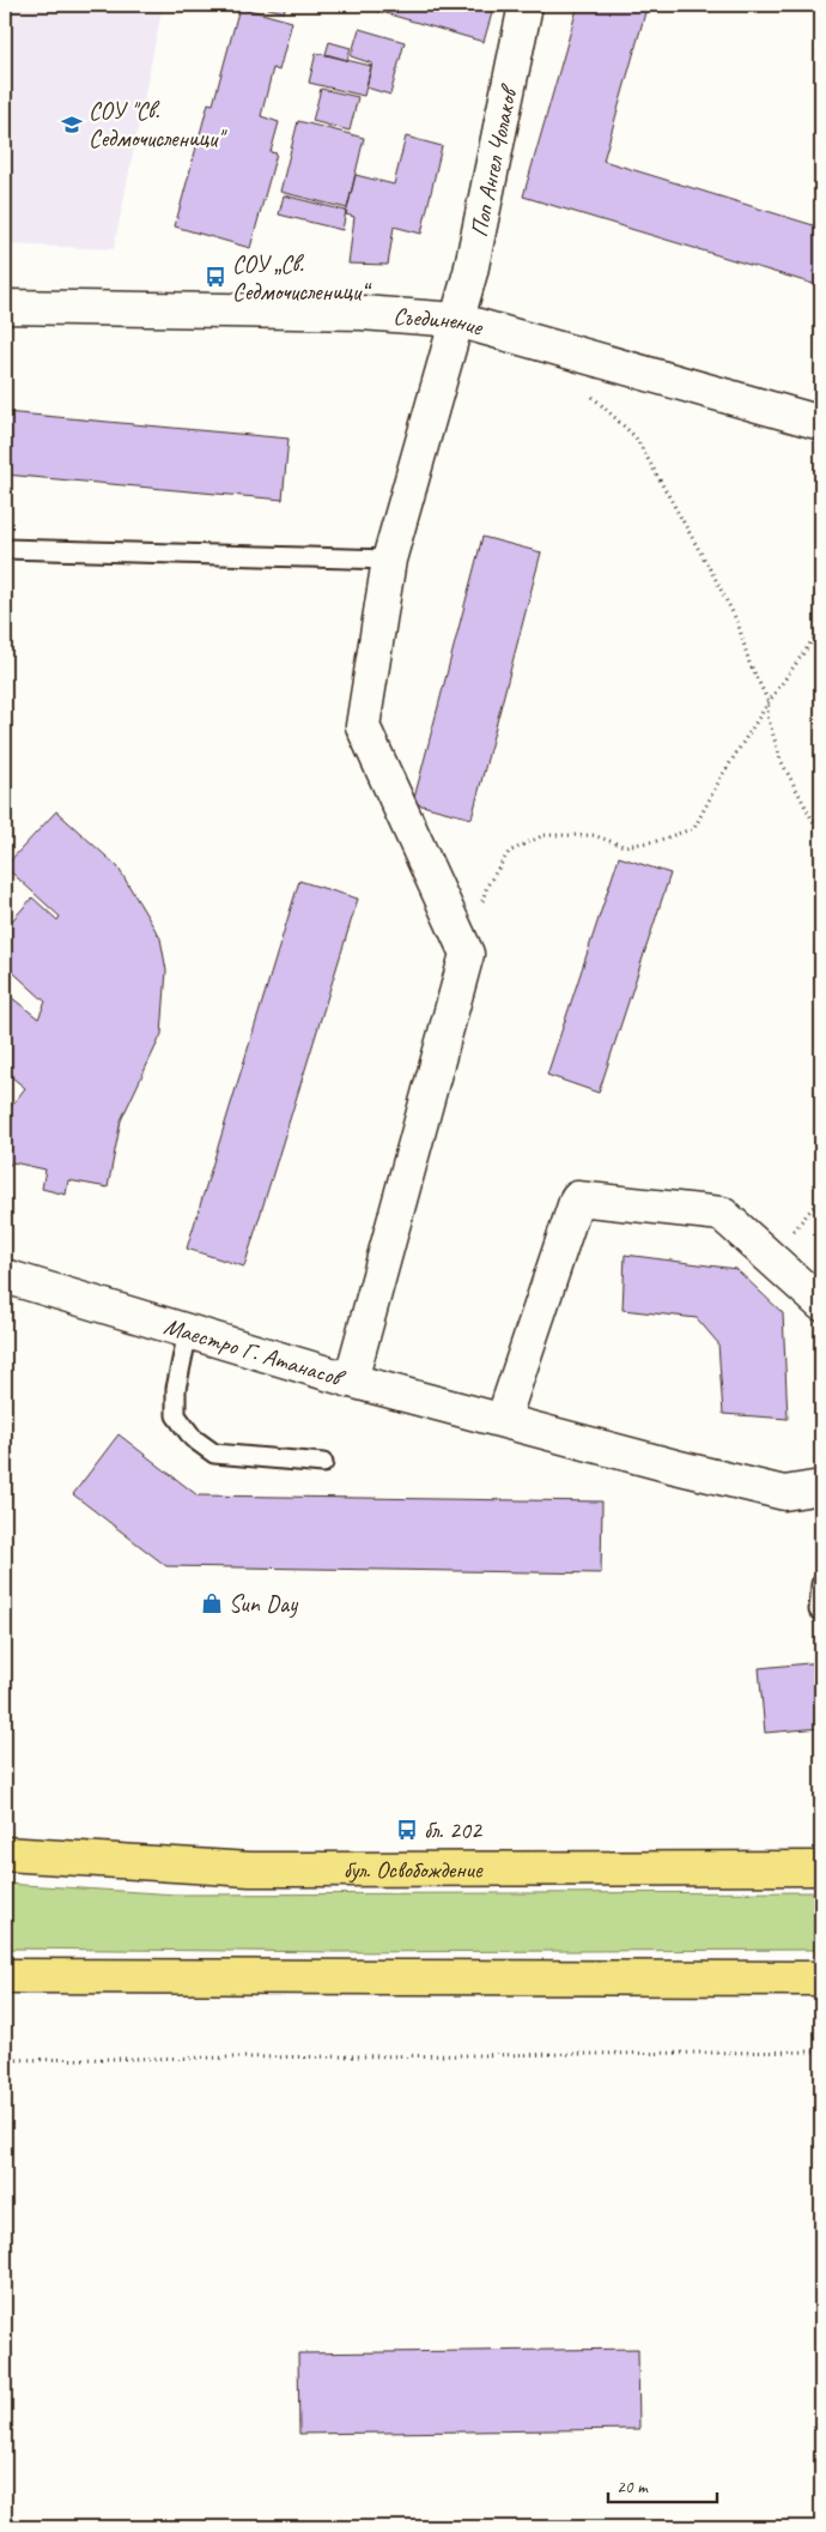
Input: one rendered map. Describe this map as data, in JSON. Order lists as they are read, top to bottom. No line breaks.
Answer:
{"streets":{"main road":["бул. Освобождение"],"street":["Поп Ангел Чолаков","Съединение","Маестро Г. Атанасов"]},"crossings":[["Поп Ангел Чолаков","Съединение"]],"places":{"school or university":["СОУ \"Св. Седмочисленици\""],"bus stop":["СОУ „Св. Седмочисленици“","бл. 202"],"shop":["Sun Day"]},"scale_bar":"20 m"}
